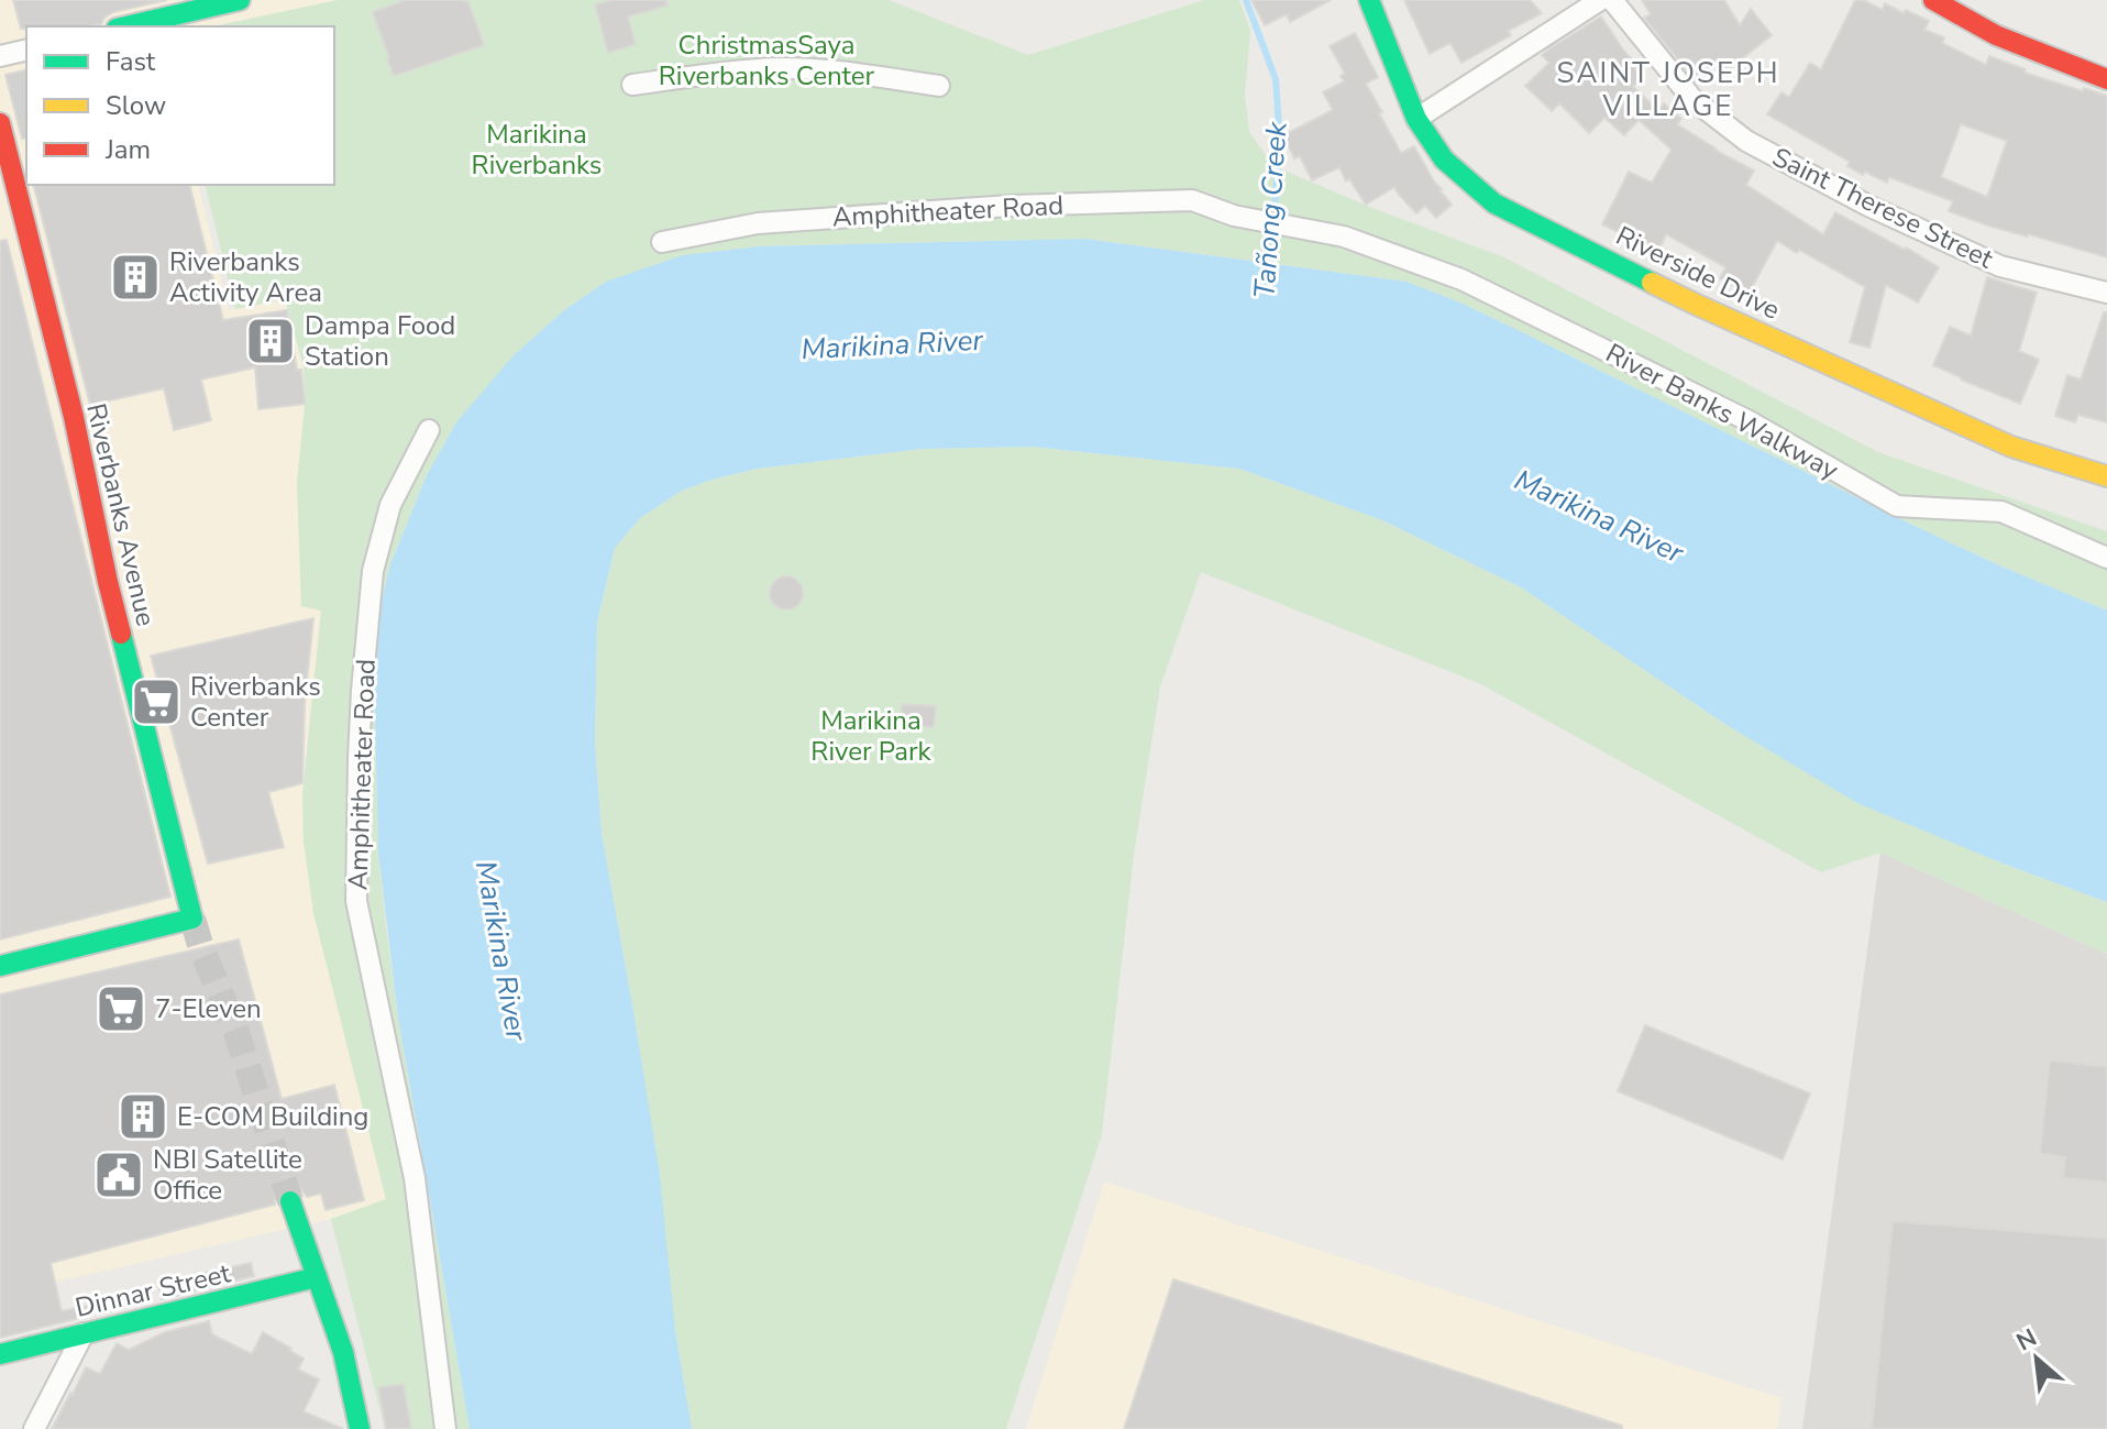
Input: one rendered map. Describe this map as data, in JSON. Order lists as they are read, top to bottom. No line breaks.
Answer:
{"streets":{"street":["Saint Therese Street","Amphitheater Road","Riverside Drive","River Banks Walkway","Riverbanks Avenue","Dinnar Street"]},"crossings":[["Amphitheater Road","River Banks Walkway"]],"districts":["SAINT JOSEPH VILLAGE"],"water":["Tañong Creek","Marikina River"],"parks":["ChristmasSaya Riverbanks Center","Marikina Riverbanks","Marikina River Park"],"places":{"building":["Riverbanks Activity Area","Dampa Food Station","E-COM Building"],"supermarket":["Riverbanks Center","7-Eleven"],"public building":["NBI Satellite Office"]},"legend":["Fast","Slow","Jam"],"north":"top left"}
